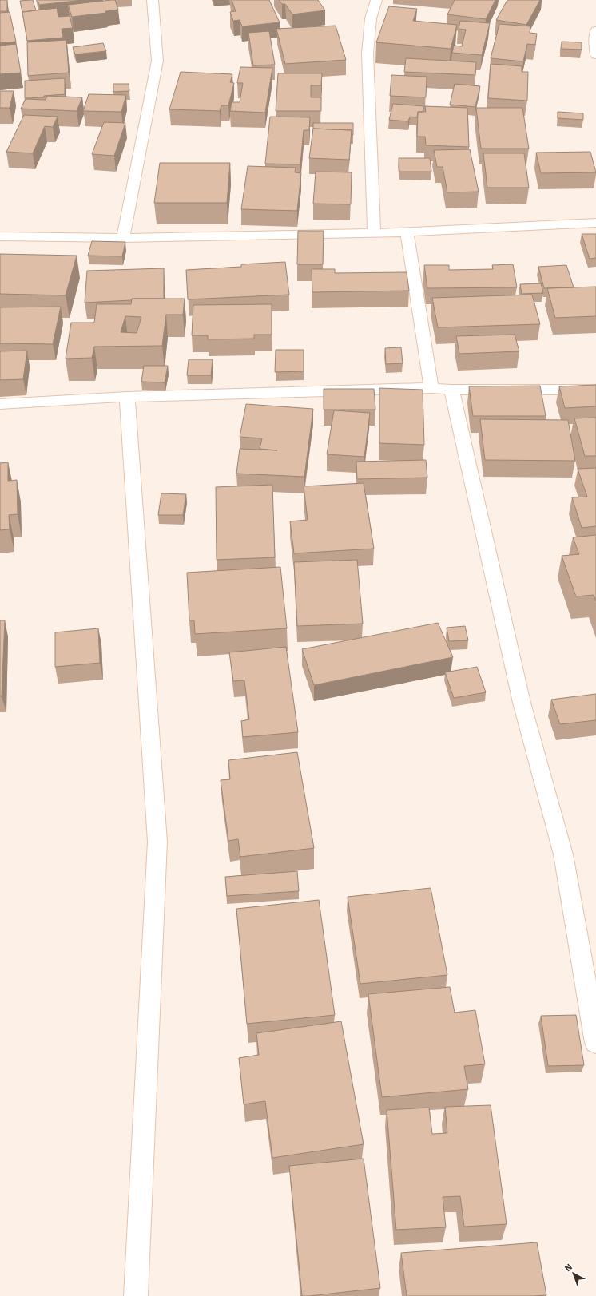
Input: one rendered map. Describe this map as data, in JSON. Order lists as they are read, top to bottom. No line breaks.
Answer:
{"north":"top left"}
